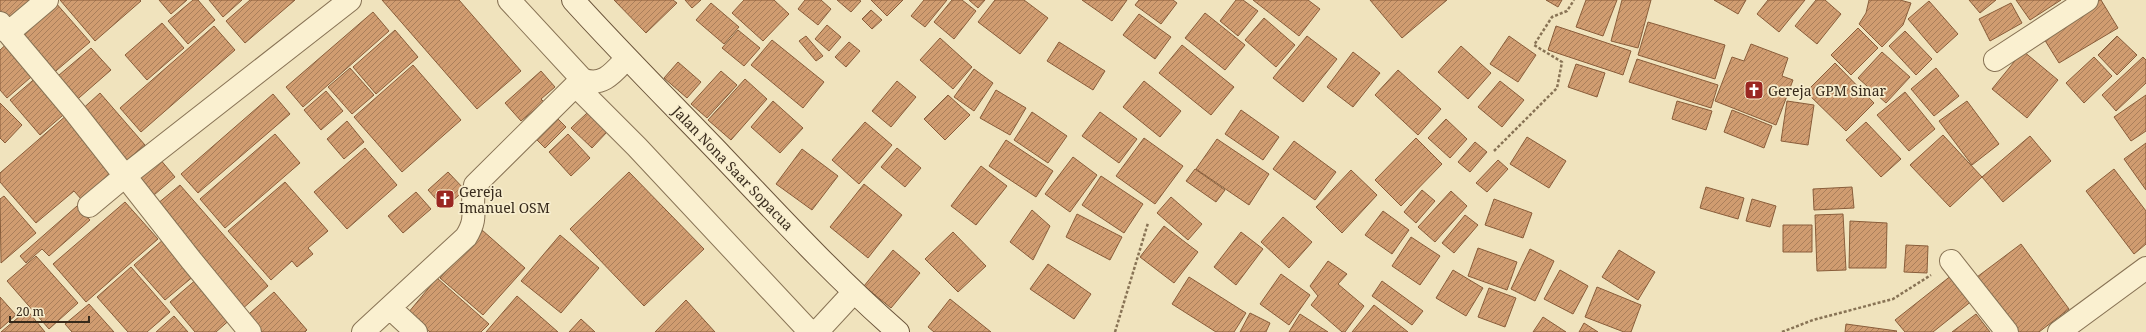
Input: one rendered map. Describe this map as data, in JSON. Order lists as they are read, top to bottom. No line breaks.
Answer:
{"streets":{"street":["Jalan Nona Saar Sopacua"]},"places":{"church":["Gereja GPM Sinar","Gereja Imanuel OSM"]},"scale_bar":"20 m"}
